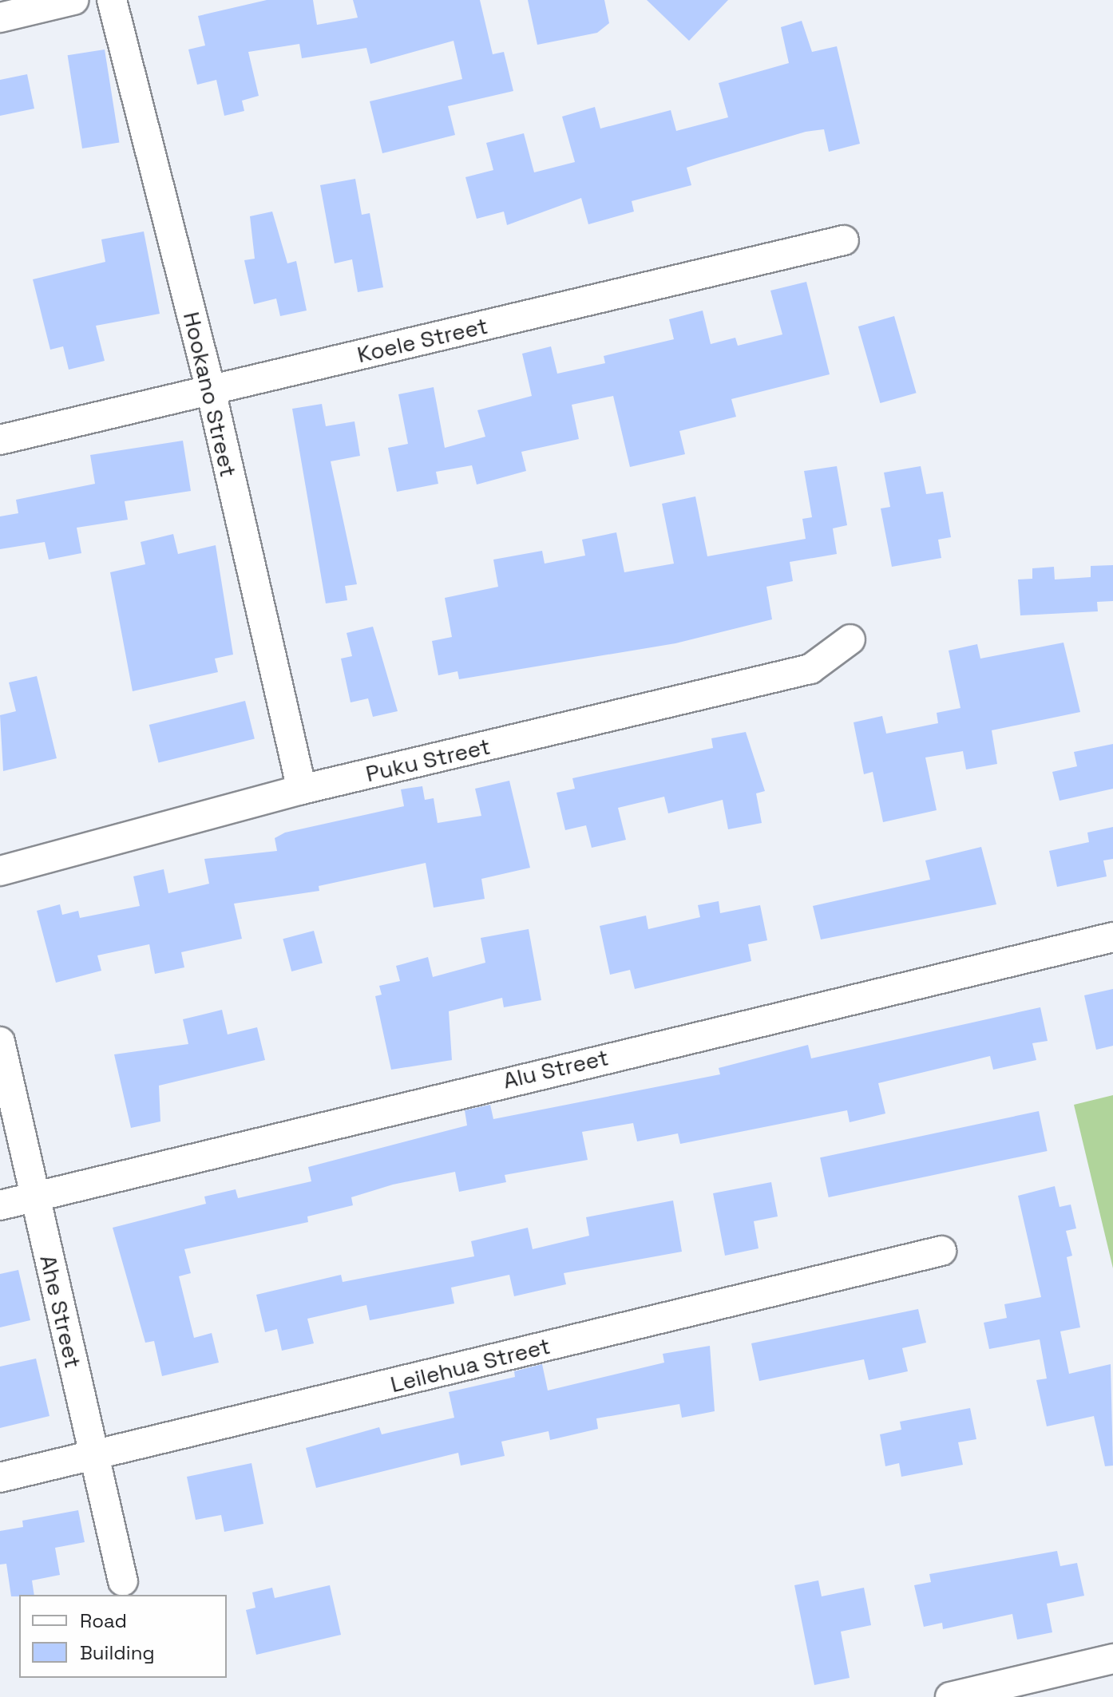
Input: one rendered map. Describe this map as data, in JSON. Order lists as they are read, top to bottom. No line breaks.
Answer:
{"streets":{"street":["Koele Street","Hookano Street","Puku Street","Alu Street","Ahe Street","Leilehua Street"]},"crossings":[["Koele Street","Hookano Street"],["Hookano Street","Puku Street"],["Alu Street","Ahe Street"],["Ahe Street","Leilehua Street"]],"legend":["Road","Building"]}
